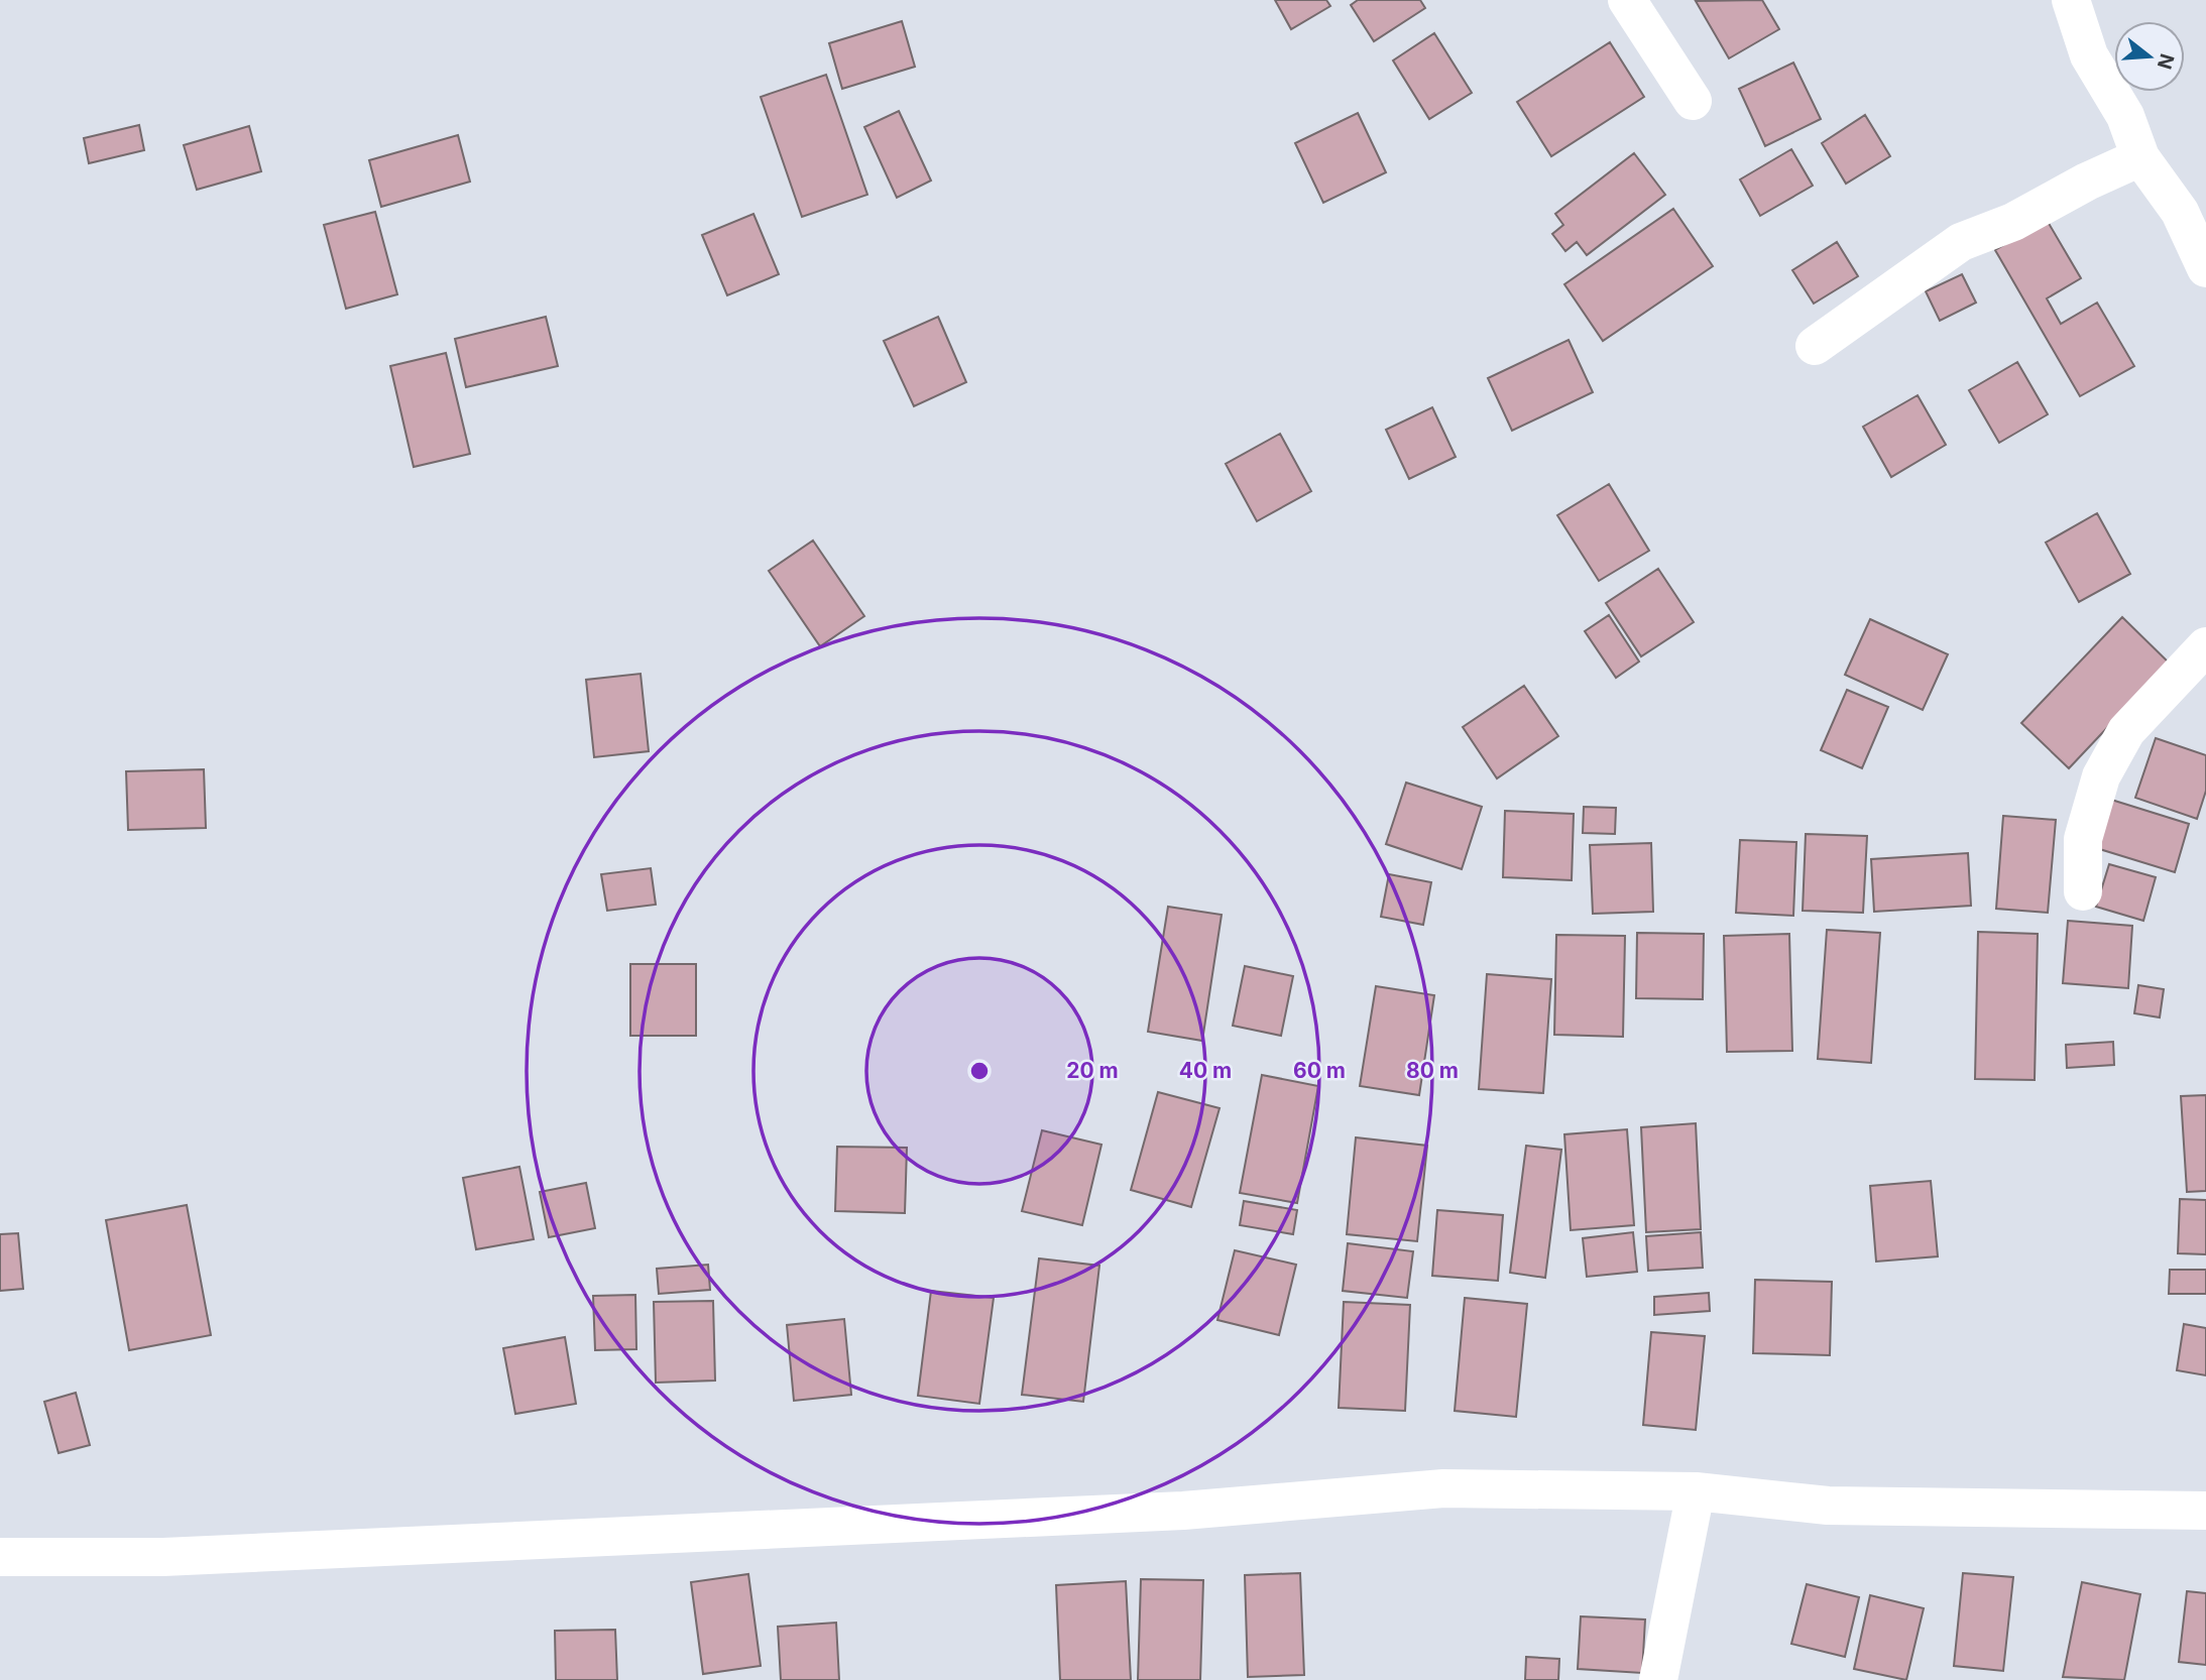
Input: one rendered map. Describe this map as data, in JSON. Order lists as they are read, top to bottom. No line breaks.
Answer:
{"north":"right","rings":["20 m","40 m","60 m","80 m"]}
